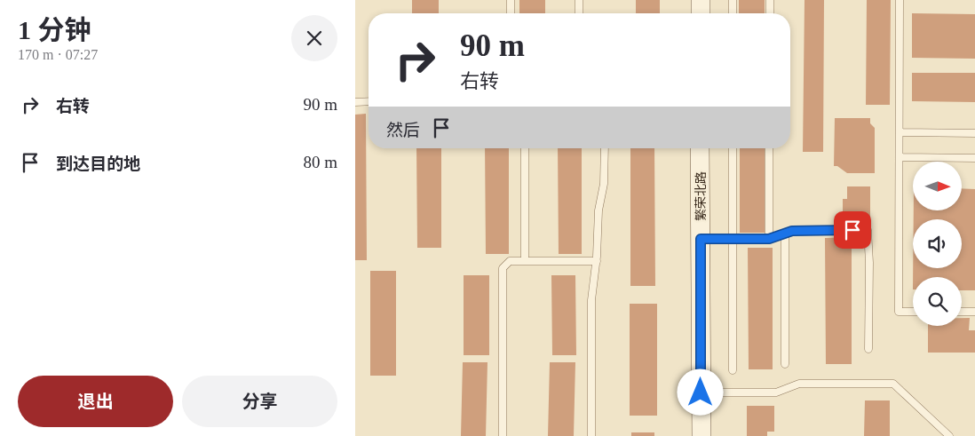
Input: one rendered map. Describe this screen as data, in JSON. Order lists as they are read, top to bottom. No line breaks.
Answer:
{"streets":{"street":["繁荣北路"]},"north":"right","page":{"heading":["1 分钟","170 m · 07:27"],"turn":["90 m","右转"],"list":[{"name":"右转","value":"90 m"},{"name":"到达目的地","value":"80 m"}],"then":"然后","buttons":["退出","分享"]}}
